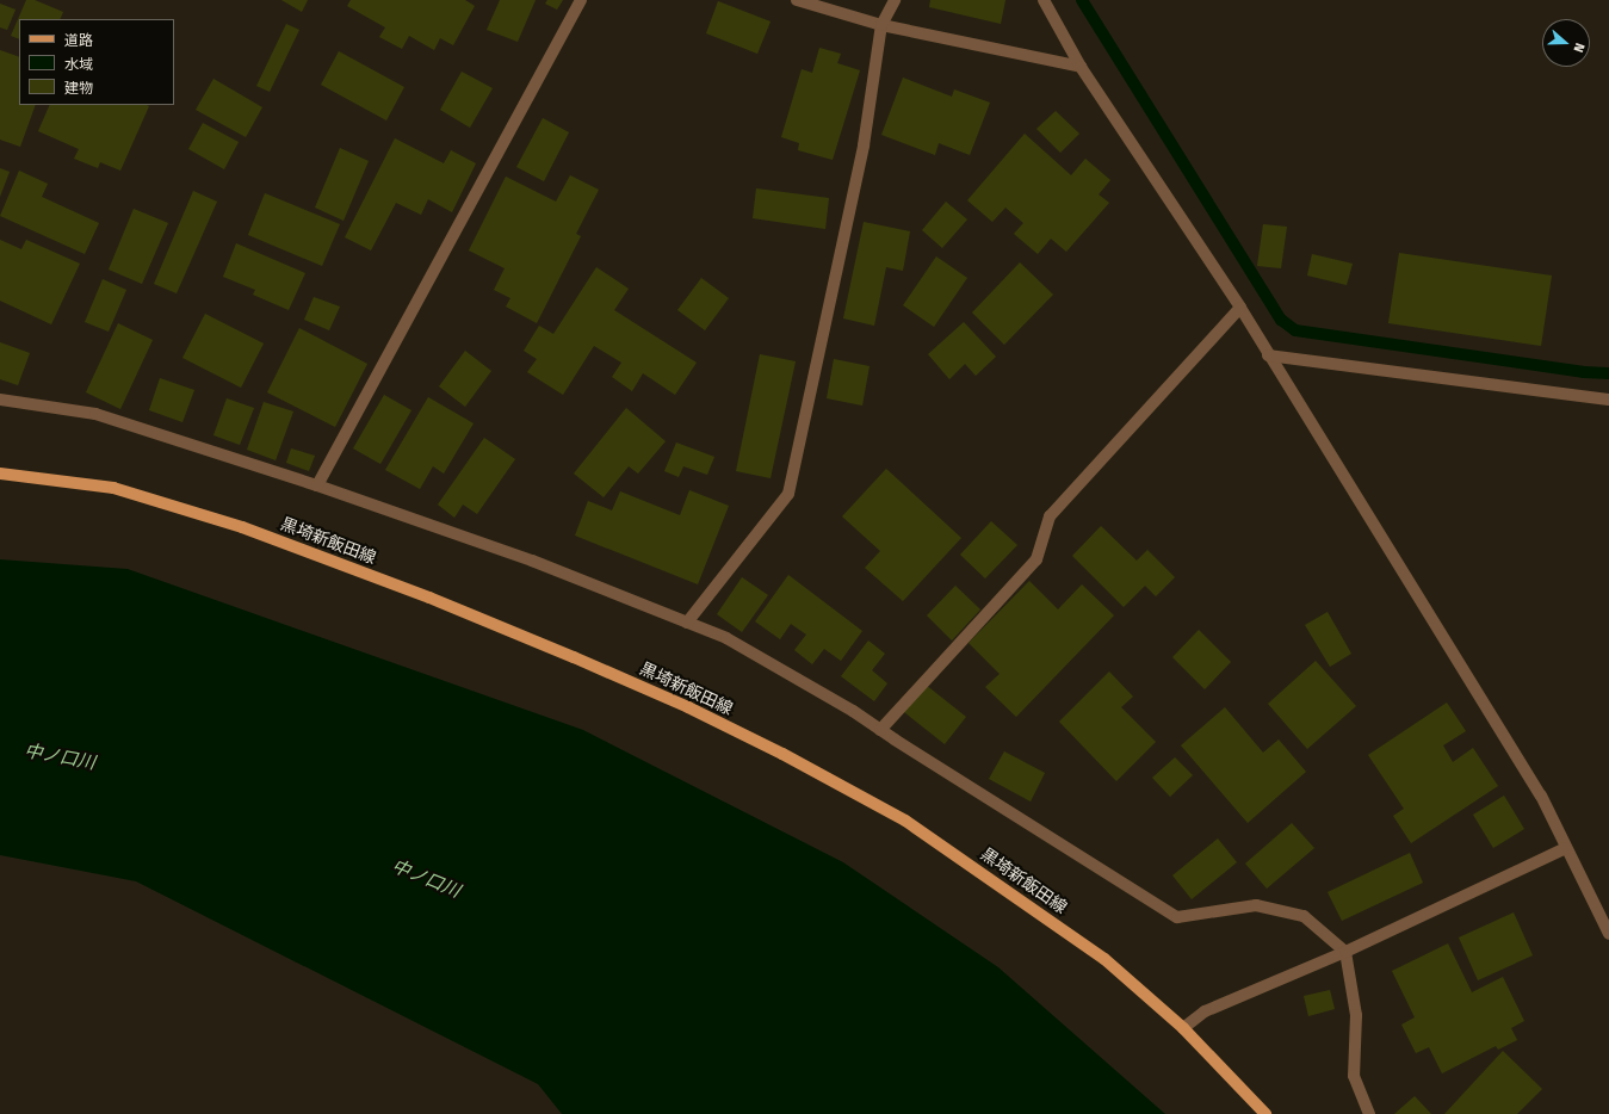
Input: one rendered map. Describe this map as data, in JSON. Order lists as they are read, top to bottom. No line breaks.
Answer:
{"streets":{"main road":["黒埼新飯田線"]},"water":["中ノ口川"],"legend":["道路","水域","建物"],"north":"right"}
